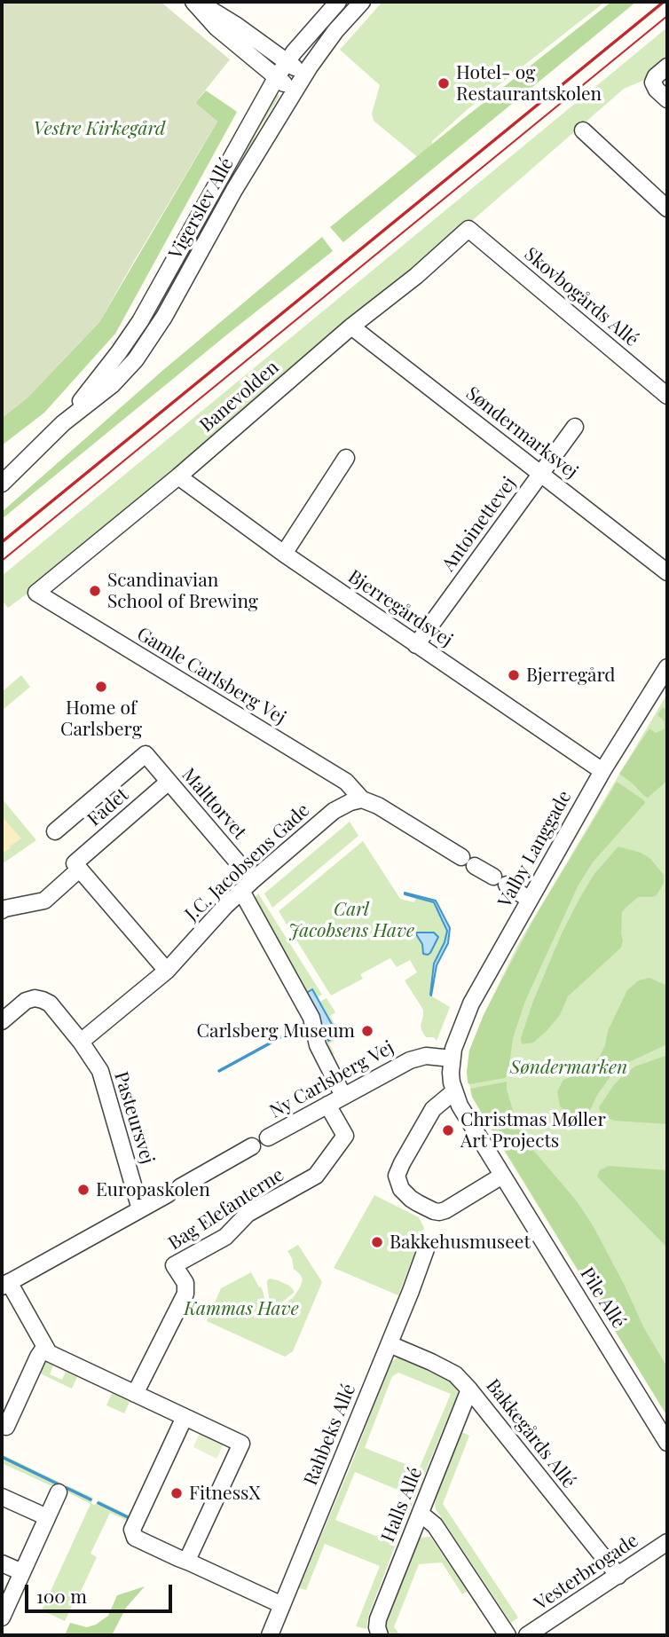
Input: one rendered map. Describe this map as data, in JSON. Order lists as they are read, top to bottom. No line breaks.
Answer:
{"streets":{"street":["Vigerslev Allé","Skovbogårds Allé","Banevolden","Søndermarksvej","Antoinettevej","Bjerregårdsvej","Gamle Carlsberg Vej","Malttorvet","Fadet","Valby Langgade","J.C. Jacobsens Gade","Ny Carlsberg Vej","Pasteursvej","Bag Elefanterne","Pile Allé","Bakkegårds Allé","Rahbeks Allé","Halls Allé","Vesterbrogade"]},"crossings":[["Skovbogårds Allé","Banevolden"],["Banevolden","Søndermarksvej"],["Banevolden","Bjerregårdsvej"],["Banevolden","Gamle Carlsberg Vej"],["Søndermarksvej","Antoinettevej"],["Antoinettevej","Bjerregårdsvej"],["Bjerregårdsvej","Valby Langgade"],["Gamle Carlsberg Vej","J.C. Jacobsens Gade"],["Malttorvet","Fadet"],["Malttorvet","J.C. Jacobsens Gade"],["Malttorvet","Ny Carlsberg Vej"],["Valby Langgade","Ny Carlsberg Vej"],["Valby Langgade","Pile Allé"],["J.C. Jacobsens Gade","Pasteursvej"],["Ny Carlsberg Vej","Bag Elefanterne"],["Ny Carlsberg Vej","Pile Allé"],["Bakkegårds Allé","Rahbeks Allé"],["Bakkegårds Allé","Halls Allé"],["Bakkegårds Allé","Vesterbrogade"]],"parks":["Vestre Kirkegård","Carl Jacobsens Have","Søndermarken","Kammas Have"],"places":["Hotel- og Restaurantskolen","Scandinavian School of Brewing","Bjerregård","Home of Carlsberg","Carlsberg Museum","Christmas Møller Art Projects","Europaskolen","Bakkehusmuseet","FitnessX"],"scale_bar":"100 m"}
